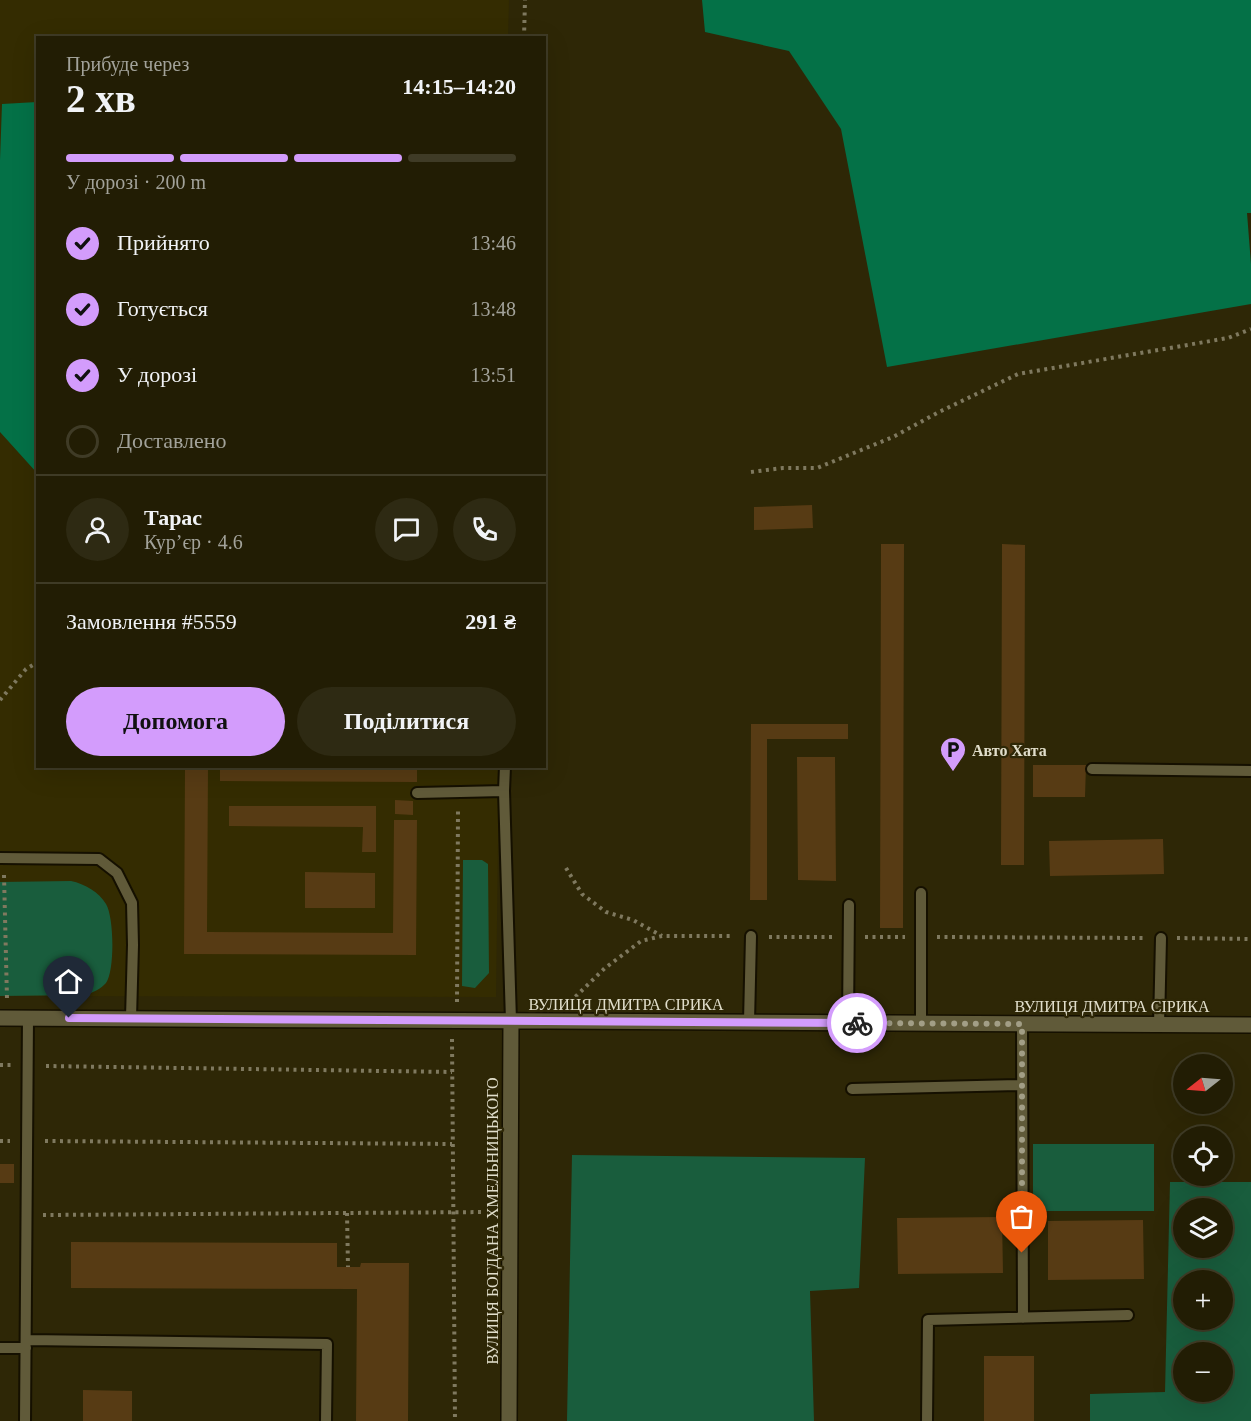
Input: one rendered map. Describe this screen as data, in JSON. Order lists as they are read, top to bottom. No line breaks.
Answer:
{"streets":{"street":["ВУЛИЦЯ ДМИТРА СІРИКА","ВУЛИЦЯ БОГДАНА ХМЕЛЬНИЦЬКОГО"]},"crossings":[["ВУЛИЦЯ ДМИТРА СІРИКА","ВУЛИЦЯ БОГДАНА ХМЕЛЬНИЦЬКОГО"]],"places":{"parking":["Авто Хата"]},"north":"left","page":{"heading":["2 хв","Прибуде через","14:15–14:20"],"panel":["Тарас","Кур’єр · 4.6","Замовлення #5559","291 ₴"],"bar":"У дорозі · 200 m","list":[["Прийнято","13:46"],["Готується","13:48"],["У дорозі","13:51"],"Доставлено"],"buttons":["Допомога","Поділитися"],"map_buttons":["+","−"]}}
